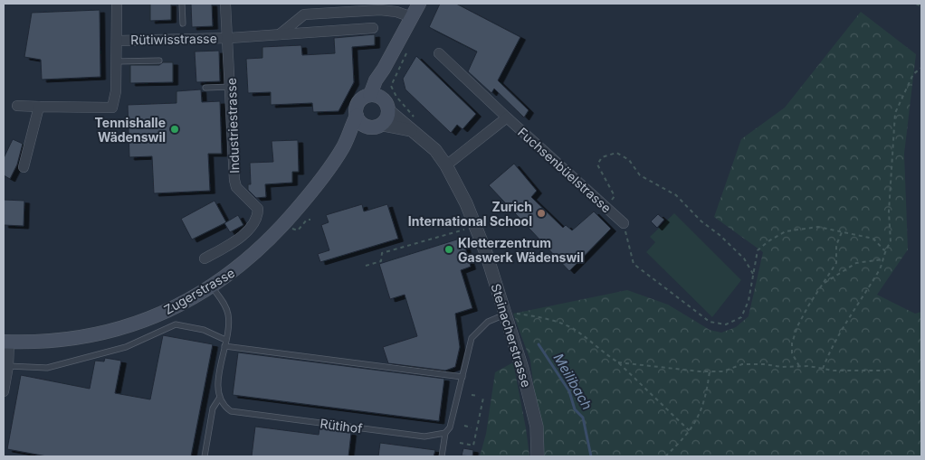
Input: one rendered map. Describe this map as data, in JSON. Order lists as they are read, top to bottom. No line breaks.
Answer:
{"streets":{"main road":["Zugerstrasse"],"street":["Rütiwisstrasse","Industriestrasse","Fuchsenbüelstrasse","Steinacherstrasse"],"lane":["Rütihof"]},"crossings":[["Rütiwisstrasse","Industriestrasse"],["Fuchsenbüelstrasse","Steinacherstrasse"],["Zugerstrasse","Steinacherstrasse"]],"water":["Meilibach"],"places":["Tennishalle Wädenswil","Zurich International School","Kletterzentrum Gaswerk Wädenswil"]}
